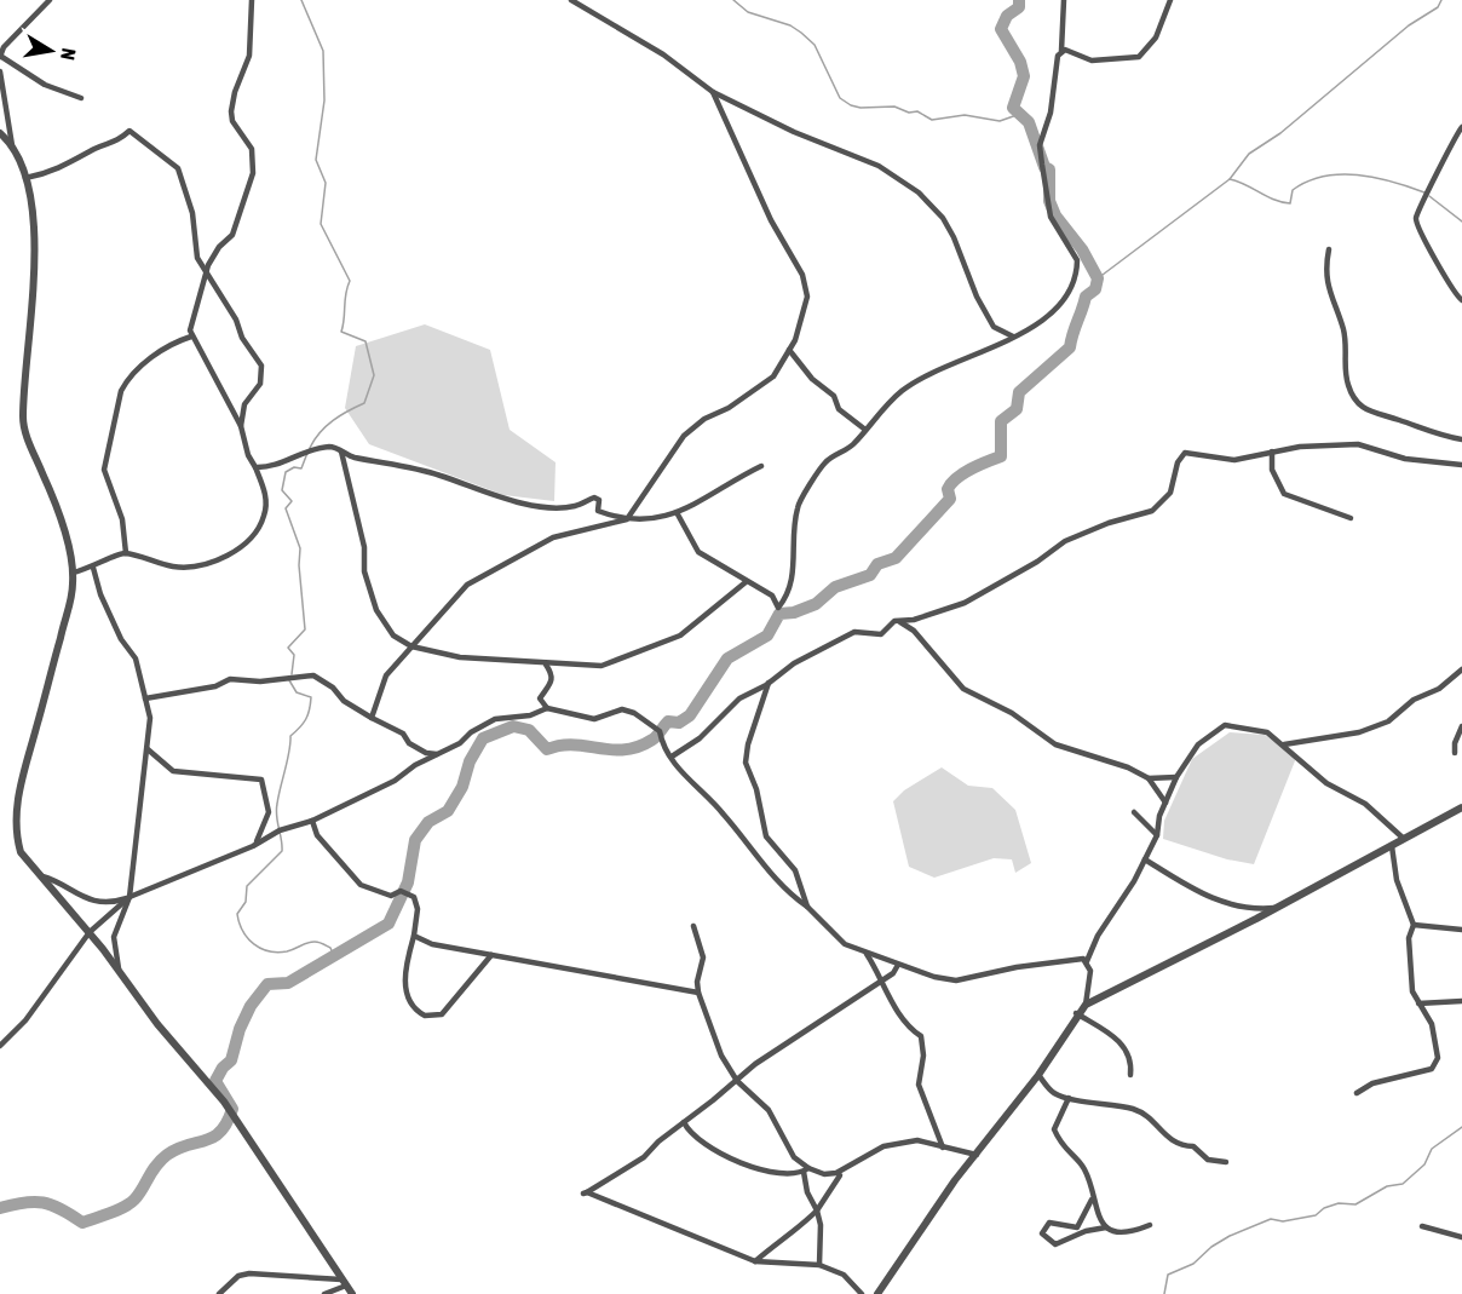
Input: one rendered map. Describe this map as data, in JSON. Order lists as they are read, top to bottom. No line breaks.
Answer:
{"north":"right"}
